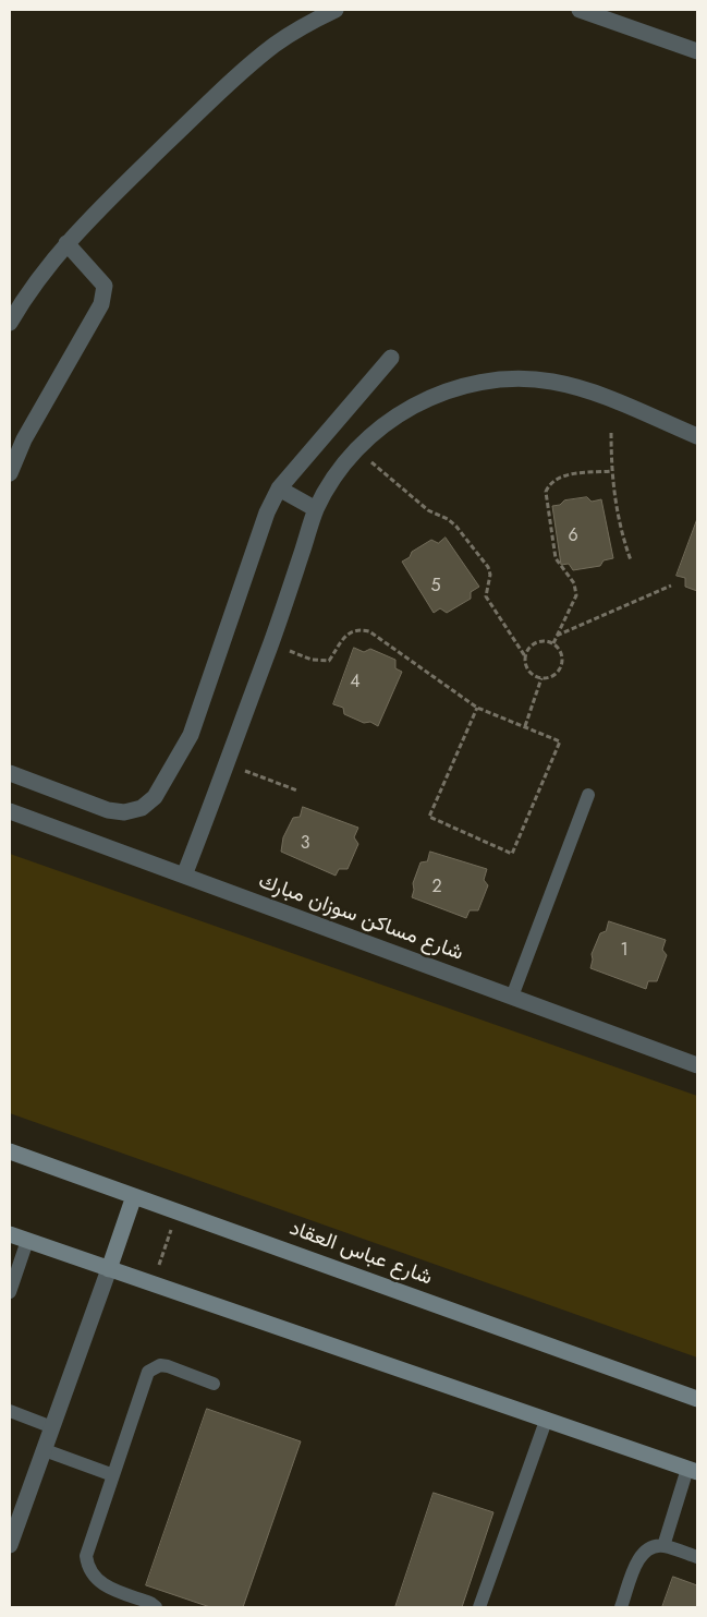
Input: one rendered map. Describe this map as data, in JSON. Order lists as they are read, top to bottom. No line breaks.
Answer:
{"streets":{"street":["شارع مساكن سوزان مبارك","شارع عباس العقاد"]},"house_numbers":["6","5","4","3","2","1"]}
